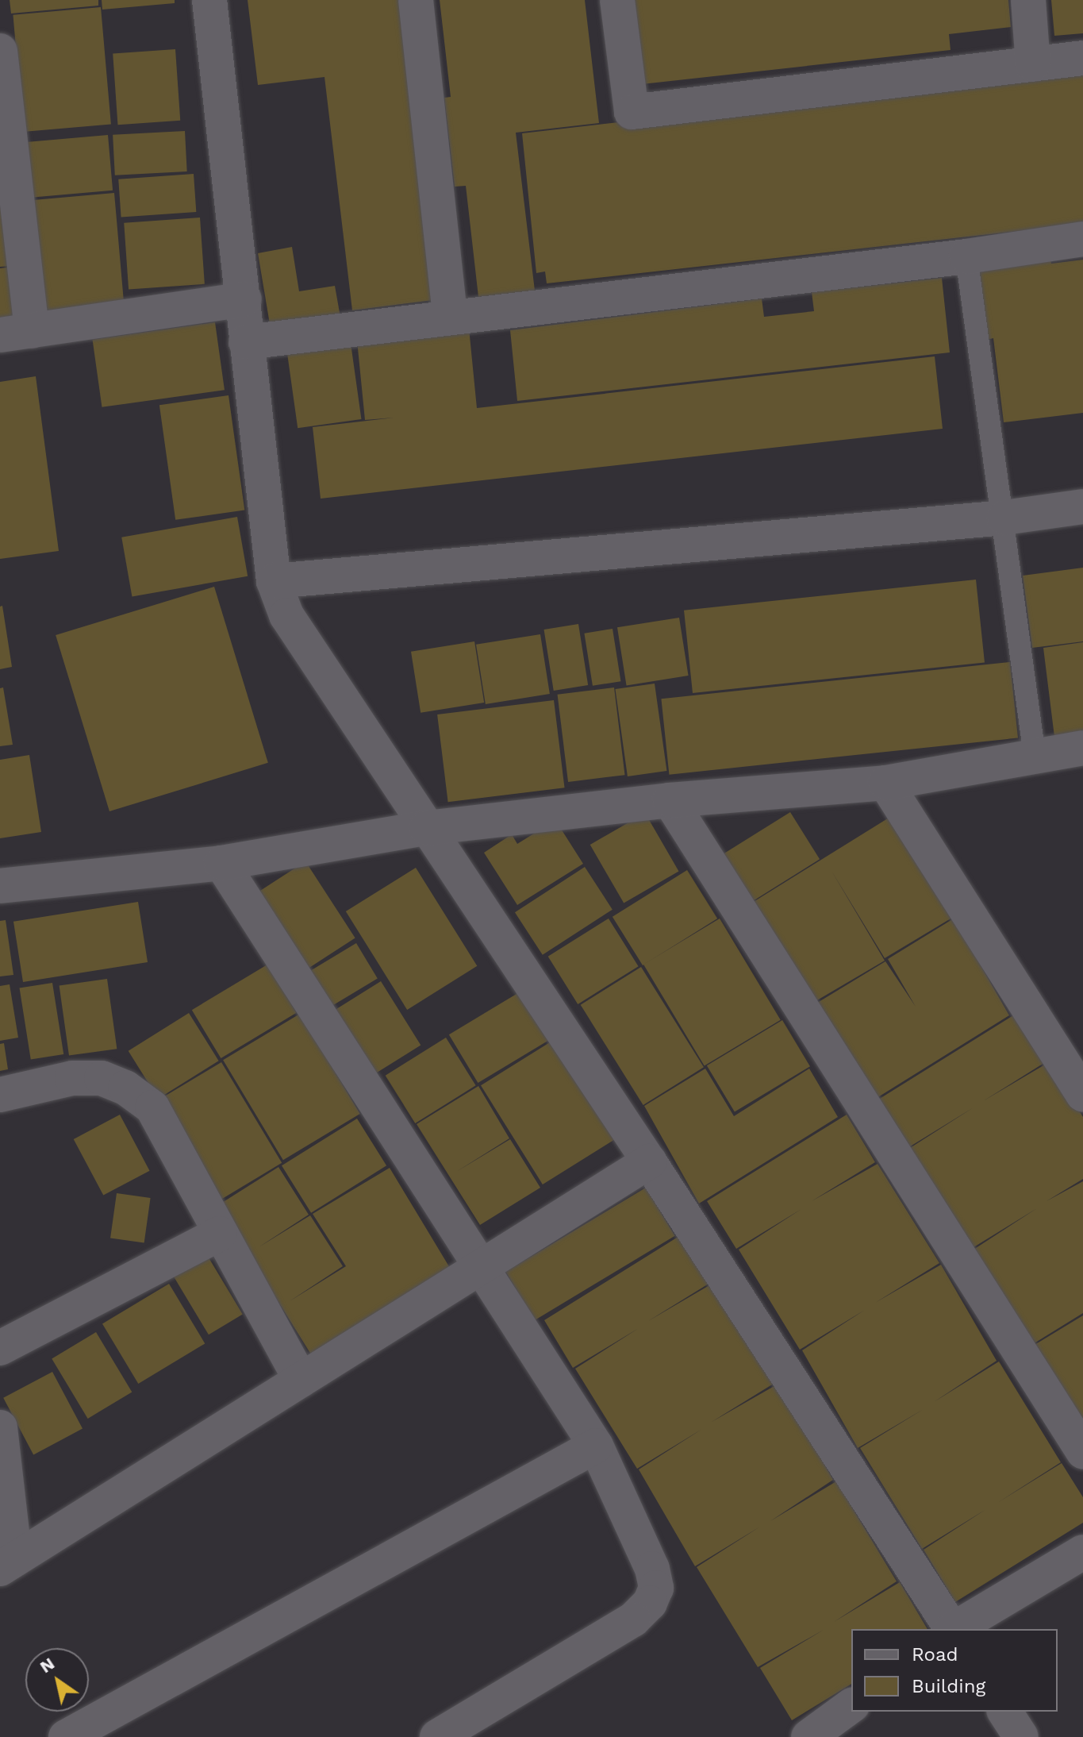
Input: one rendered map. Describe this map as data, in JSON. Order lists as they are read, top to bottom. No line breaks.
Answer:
{"legend":["Road","Building"],"north":"top left"}
